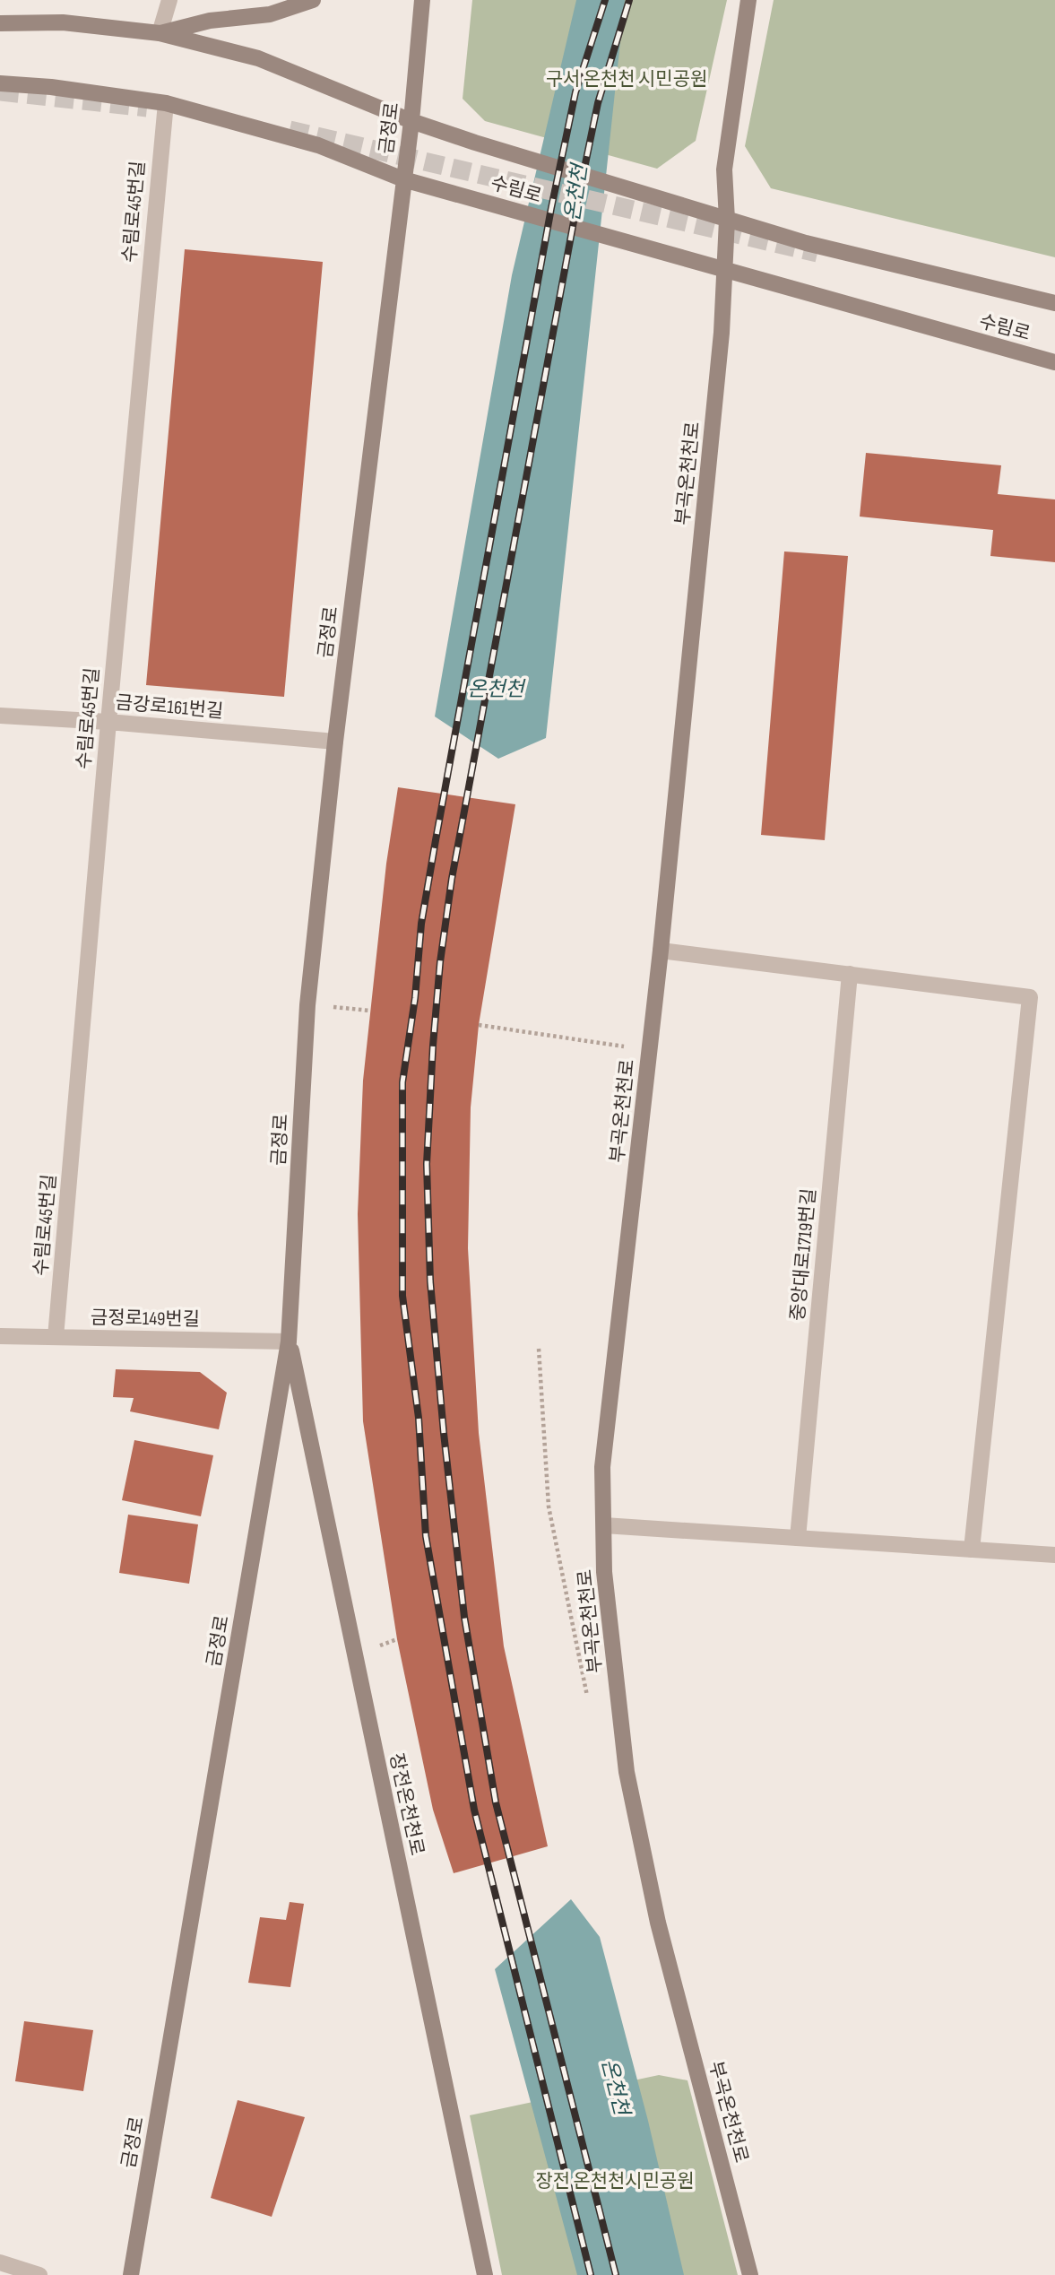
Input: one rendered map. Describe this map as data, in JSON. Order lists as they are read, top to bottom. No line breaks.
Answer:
{"streets":{"main road":["금정로","수림로","부곡온천천로","장전온천천로"],"street":["수림로45번길","금강로161번길","중앙대로1719번길","금정로149번길"]},"crossings":[["금정로","수림로"],["금정로","금강로161번길"],["금정로","금정로149번길"],["금정로","장전온천천로"],["수림로","수림로45번길"],["수림로","부곡온천천로"],["수림로45번길","금강로161번길"],["수림로45번길","금정로149번길"],["금정로149번길","장전온천천로"]],"water":["온천천"],"parks":["구서 온천천 시민공원","장전 온천천시민공원"]}
